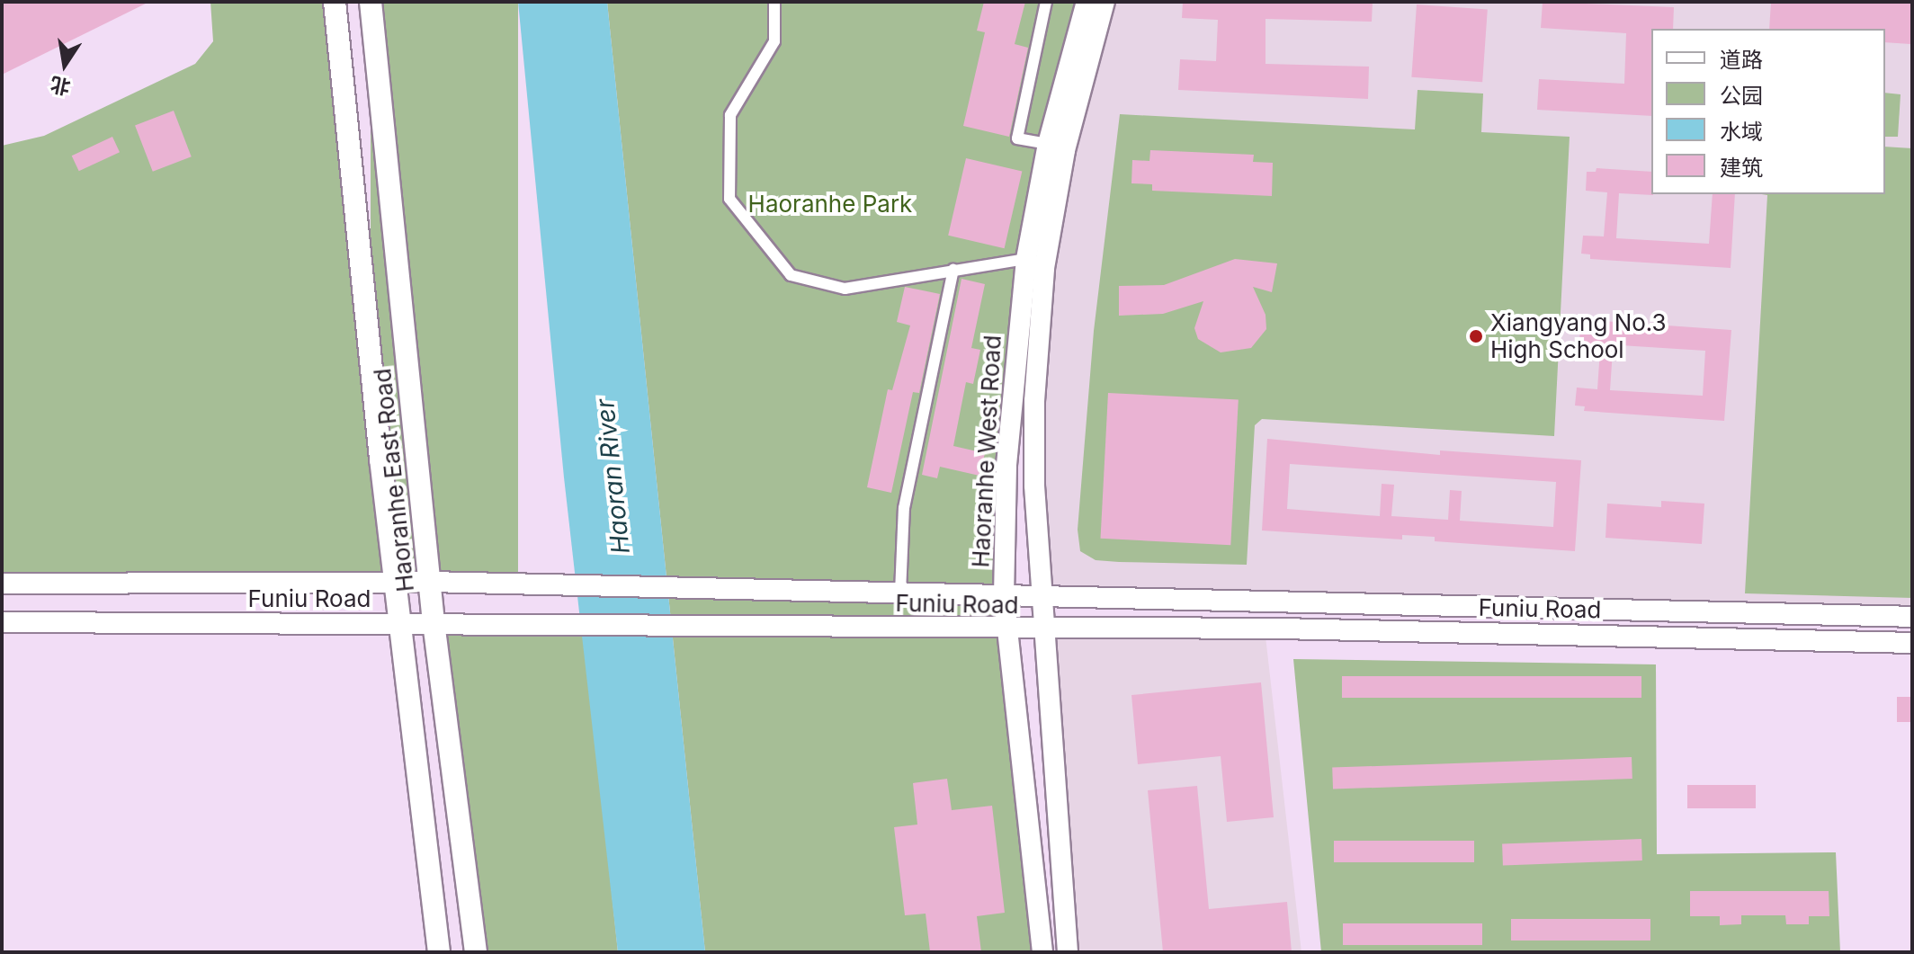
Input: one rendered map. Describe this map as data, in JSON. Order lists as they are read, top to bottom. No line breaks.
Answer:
{"streets":{"main road":["Haoranhe East Road"],"street":["Haoranhe West Road","Funiu Road"]},"crossings":[["Haoranhe West Road","Funiu Road"],["Haoranhe East Road","Funiu Road"]],"water":["Haoran River"],"parks":["Haoranhe Park"],"places":["Xiangyang No.3 High School"],"legend":["道路","公园","水域","建筑"],"north":"bottom"}
